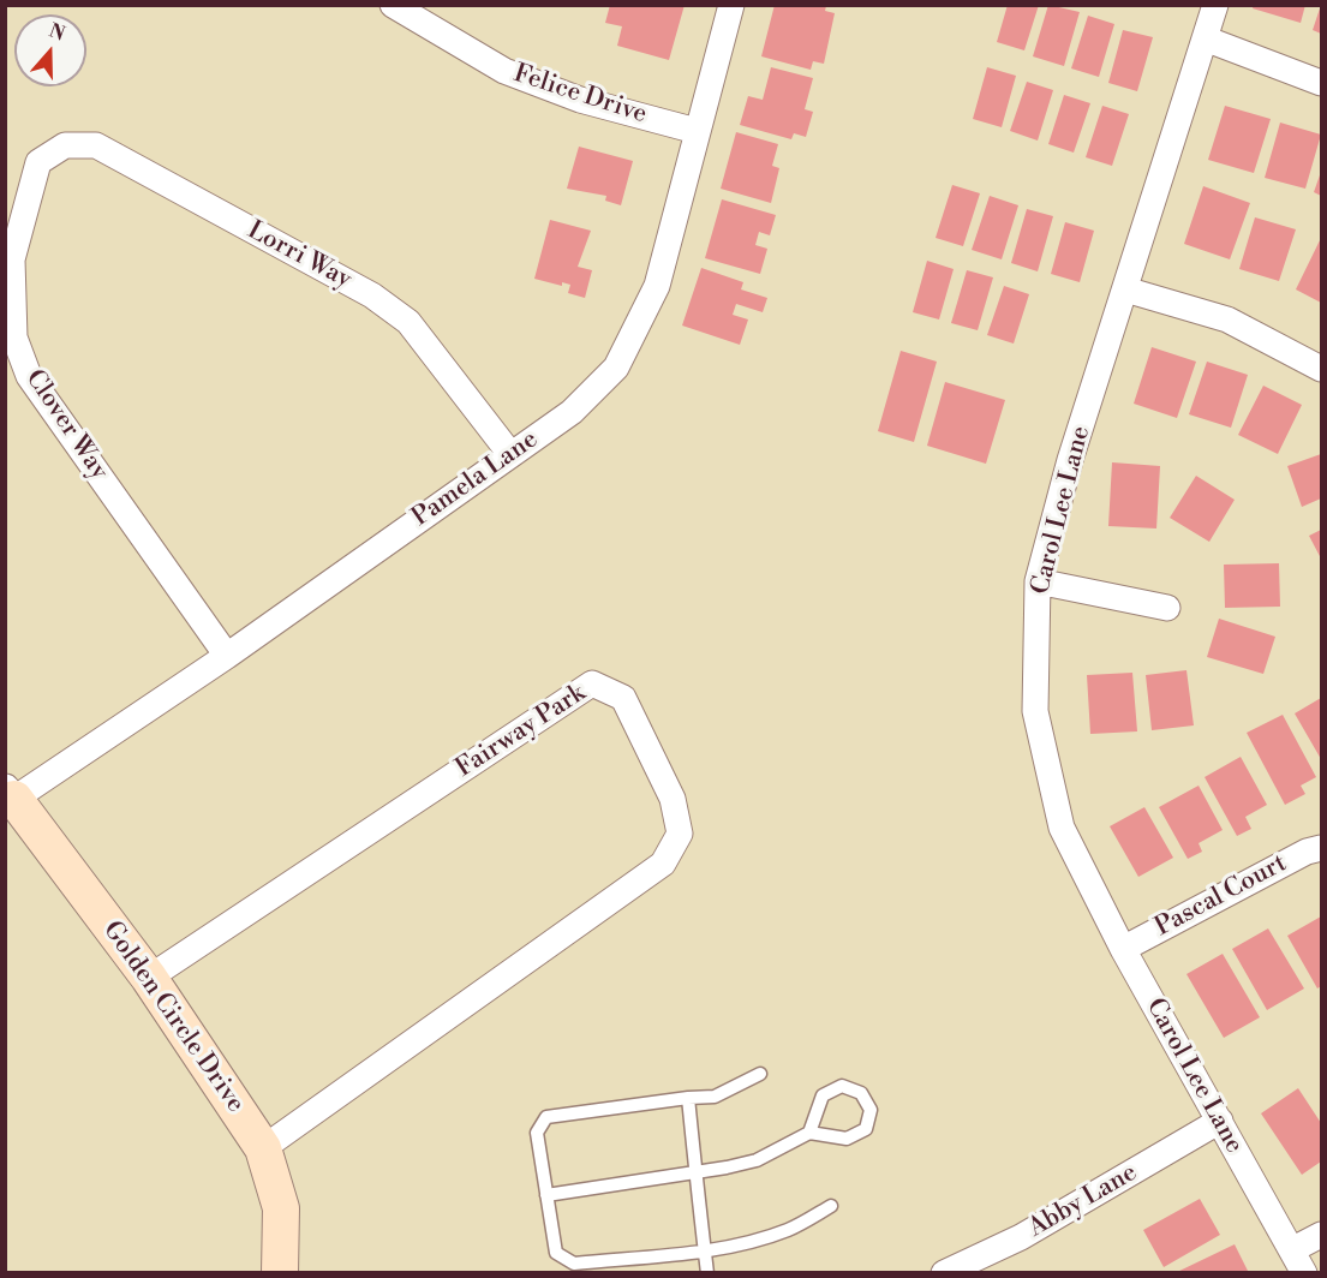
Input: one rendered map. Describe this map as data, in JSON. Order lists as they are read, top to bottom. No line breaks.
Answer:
{"streets":{"street":["Felice Drive","Lorri Way","Clover Way","Pamela Lane","Carol Lee Lane","Fairway Park","Pascal Court","Golden Circle Drive","Abby Lane"]},"crossings":[["Felice Drive","Pamela Lane"],["Lorri Way","Clover Way"],["Lorri Way","Pamela Lane"],["Clover Way","Pamela Lane"],["Pamela Lane","Golden Circle Drive"],["Carol Lee Lane","Pascal Court"],["Carol Lee Lane","Abby Lane"],["Fairway Park","Golden Circle Drive"]],"north":"top"}
